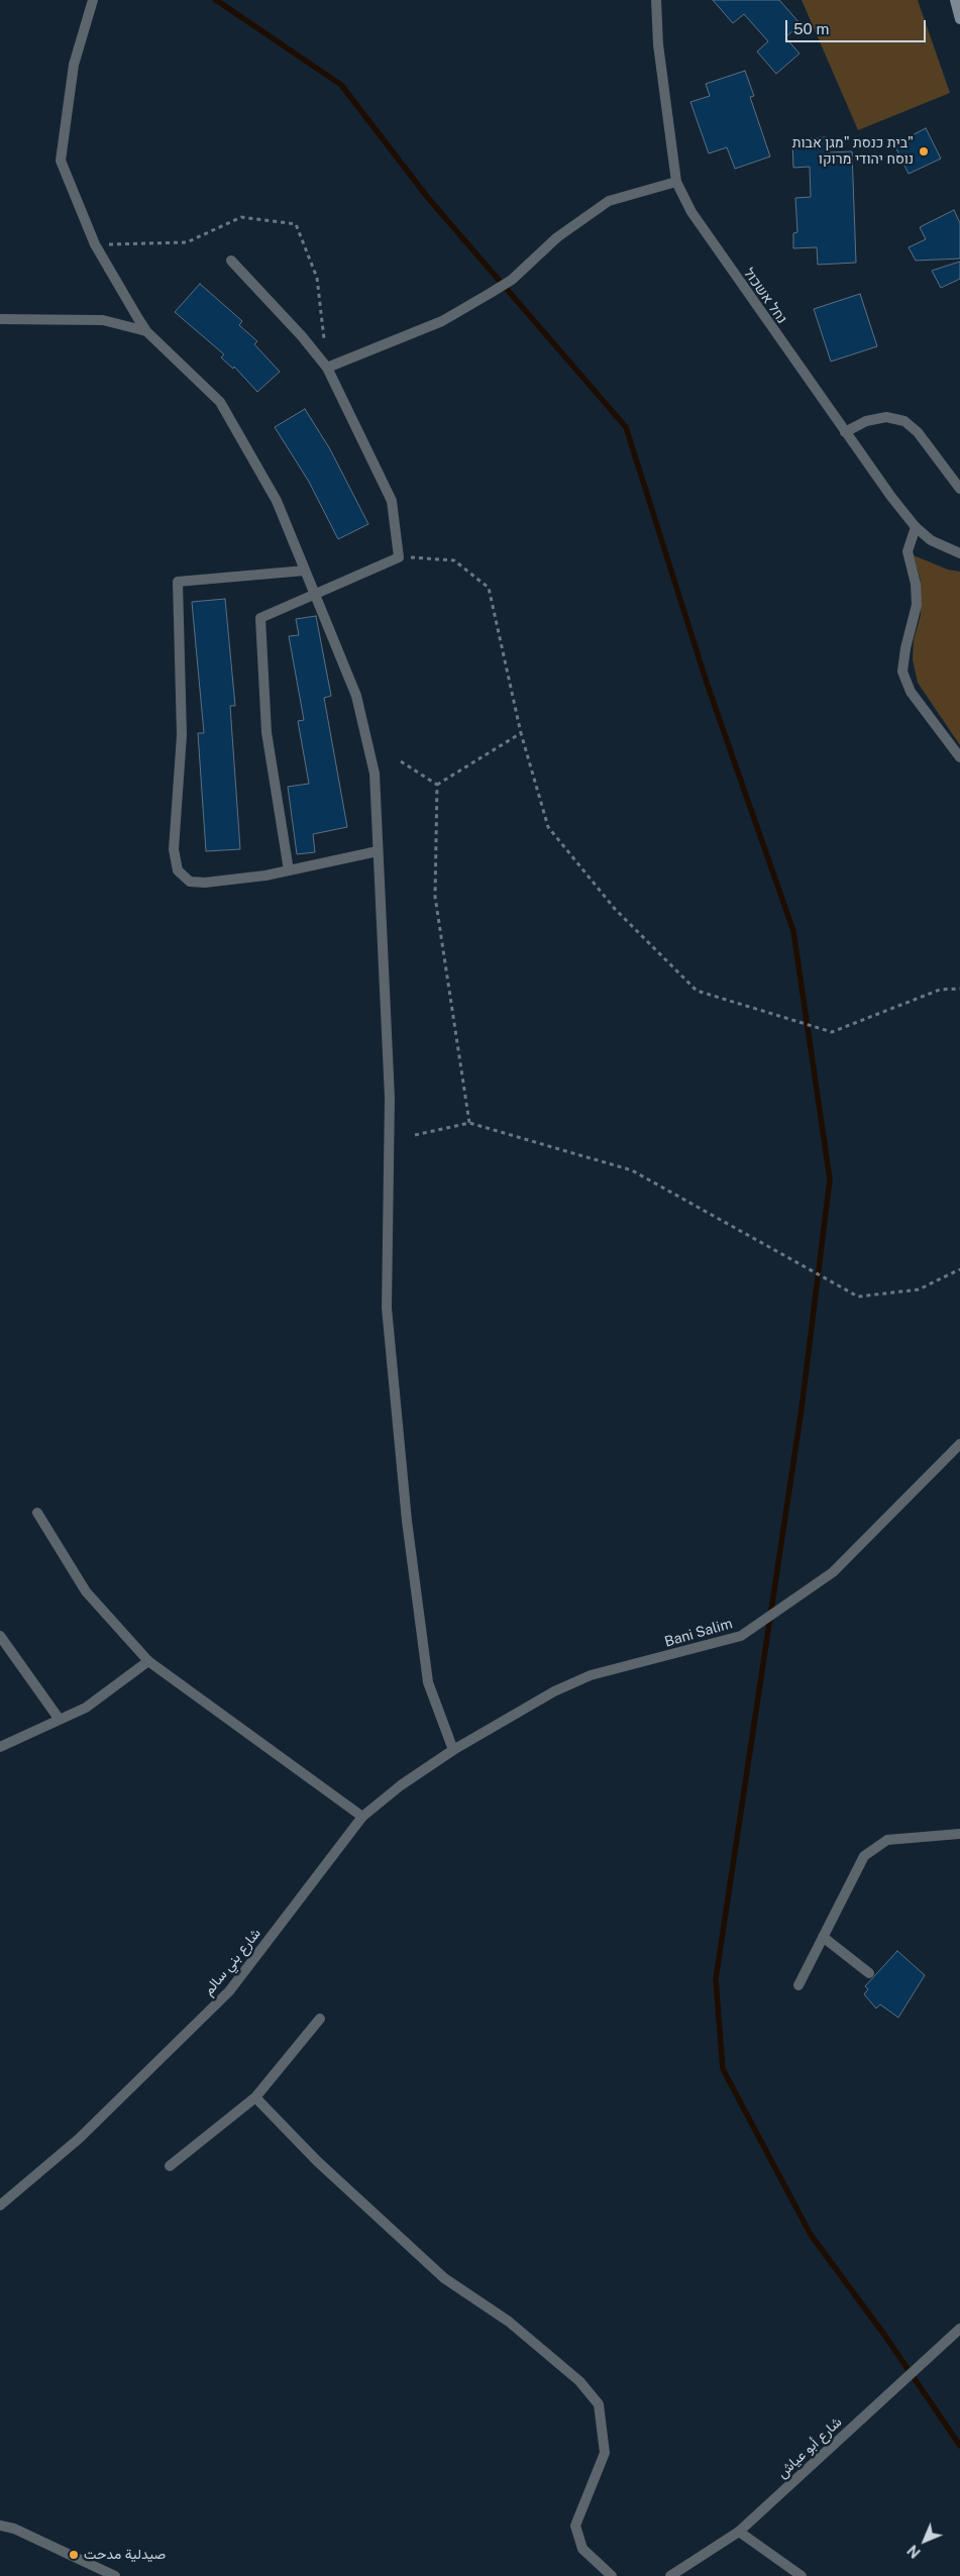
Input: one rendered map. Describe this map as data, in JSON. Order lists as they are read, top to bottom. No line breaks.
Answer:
{"streets":{"street":["נחל אשכול","Bani Salim","شارع بني سالم","شارع أبو عياش"]},"crossings":[["Bani Salim","شارع بني سالم"]],"places":["בית כנסת \"מגן אבות\" נוסח יהודי מרוקו","صيدلية مدحت"],"scale_bar":"50 m","north":"bottom left"}
